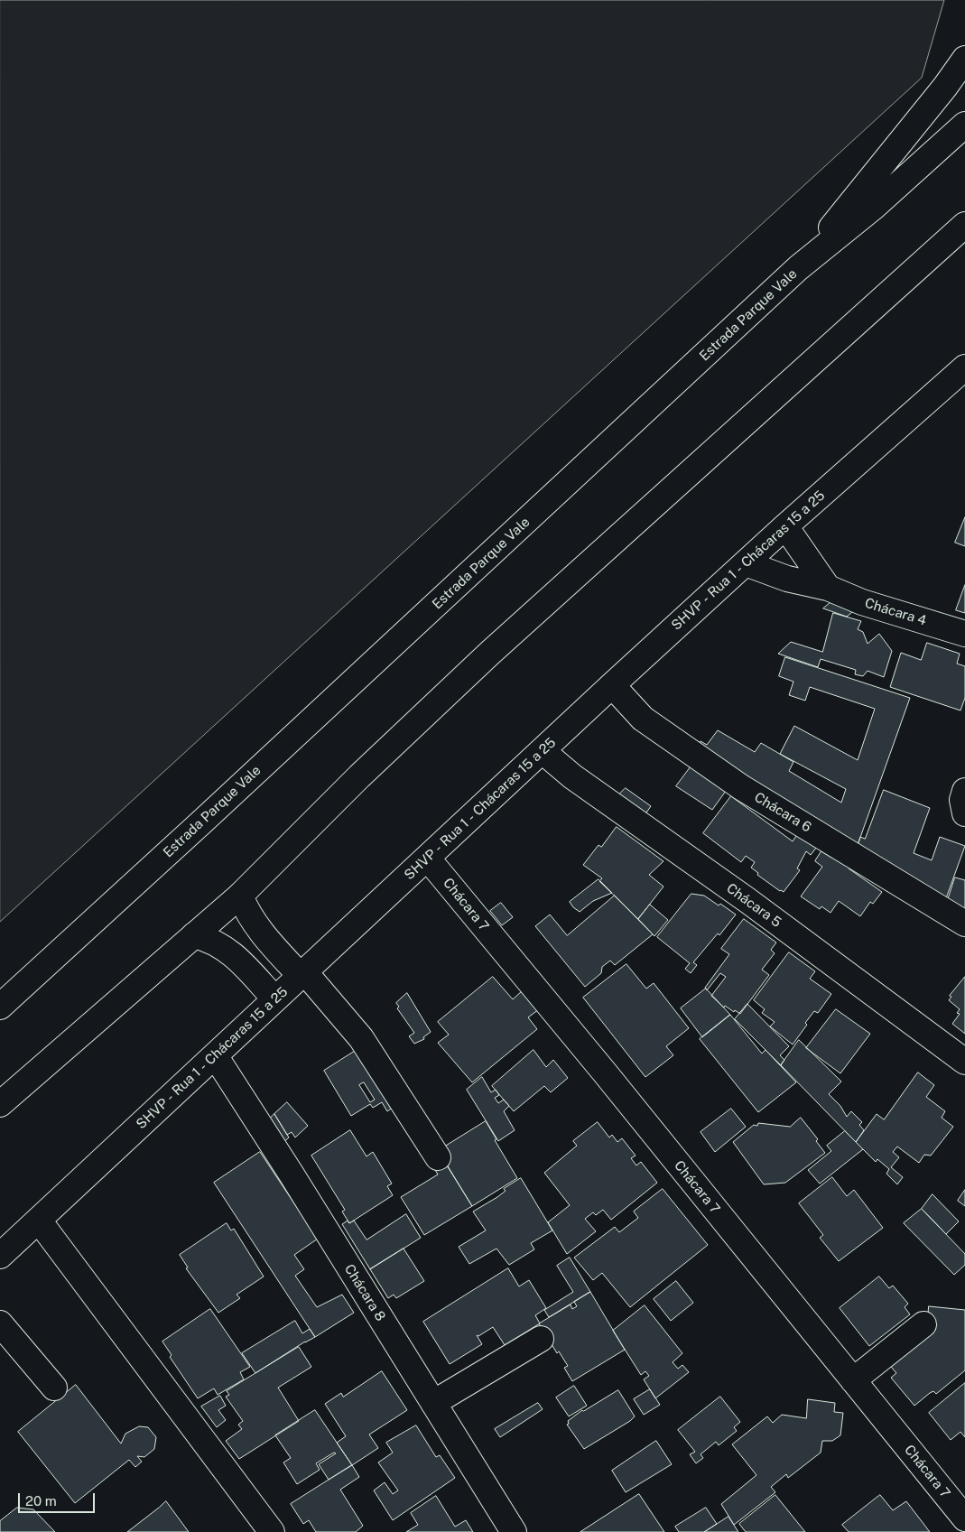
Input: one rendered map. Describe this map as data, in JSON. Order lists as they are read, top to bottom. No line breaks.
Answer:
{"streets":{"street":["Estrada Parque Vale","SHVP - Rua 1 - Chácaras 15 a 25","Chácara 4","Chácara 6","Chácara 7","Chácara 5","Chácara 8"]},"crossings":[["SHVP - Rua 1 - Chácaras 15 a 25","Chácara 4"],["SHVP - Rua 1 - Chácaras 15 a 25","Chácara 6"],["SHVP - Rua 1 - Chácaras 15 a 25","Chácara 7"],["SHVP - Rua 1 - Chácaras 15 a 25","Chácara 5"],["SHVP - Rua 1 - Chácaras 15 a 25","Chácara 8"]],"scale_bar":"20 m"}
